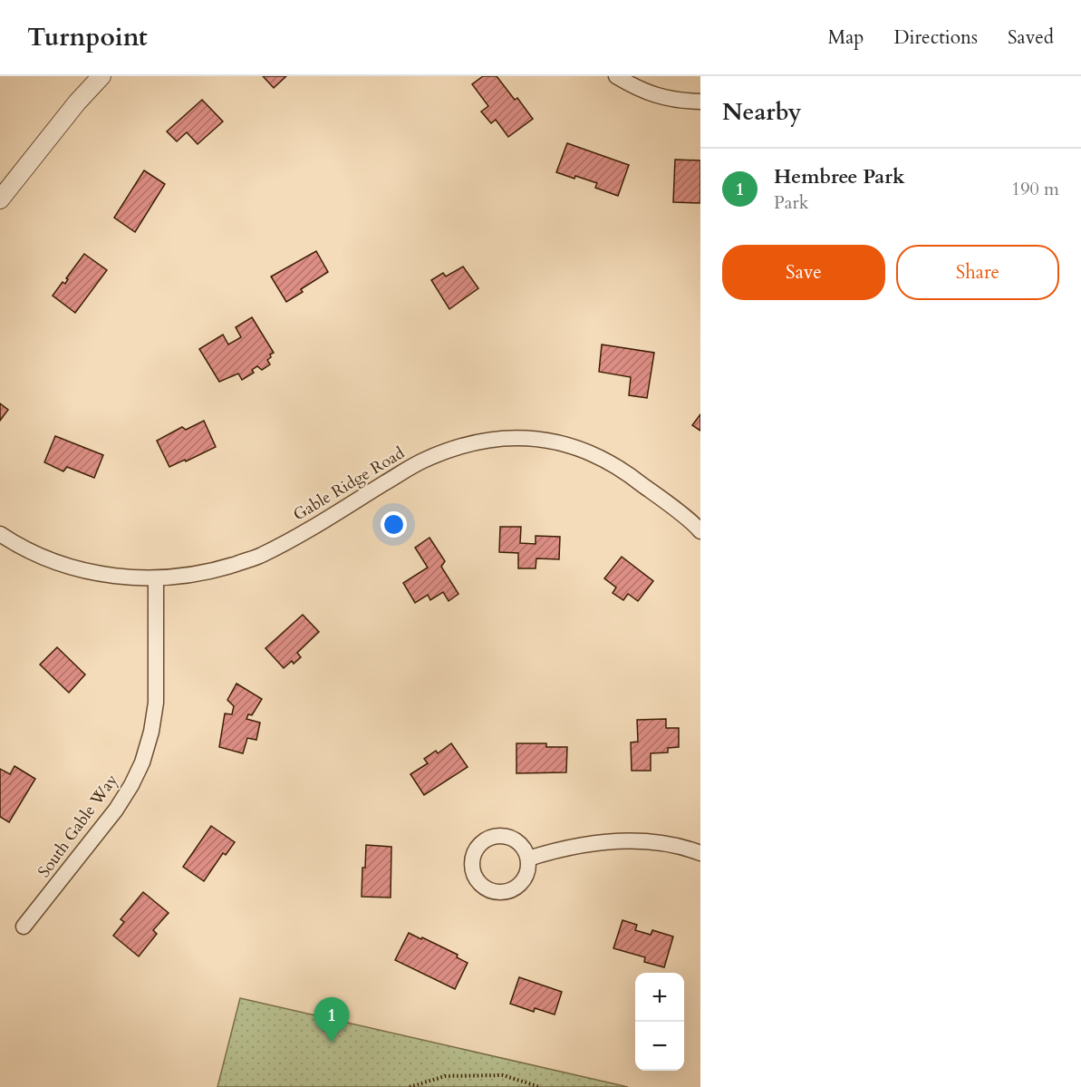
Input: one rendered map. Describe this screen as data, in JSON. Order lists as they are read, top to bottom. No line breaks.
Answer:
{"streets":{"street":["Gable Ridge Road","South Gable Way"]},"crossings":[["Gable Ridge Road","South Gable Way"]],"page":{"header":"Turnpoint","nav":["Map","Directions","Saved"],"heading":"Nearby","list":[{"mark":"1","name":"Hembree Park","note":"Park","value":"190 m"}],"buttons":["Save","Share"],"map_buttons":["+","−"],"pins":"1"}}
